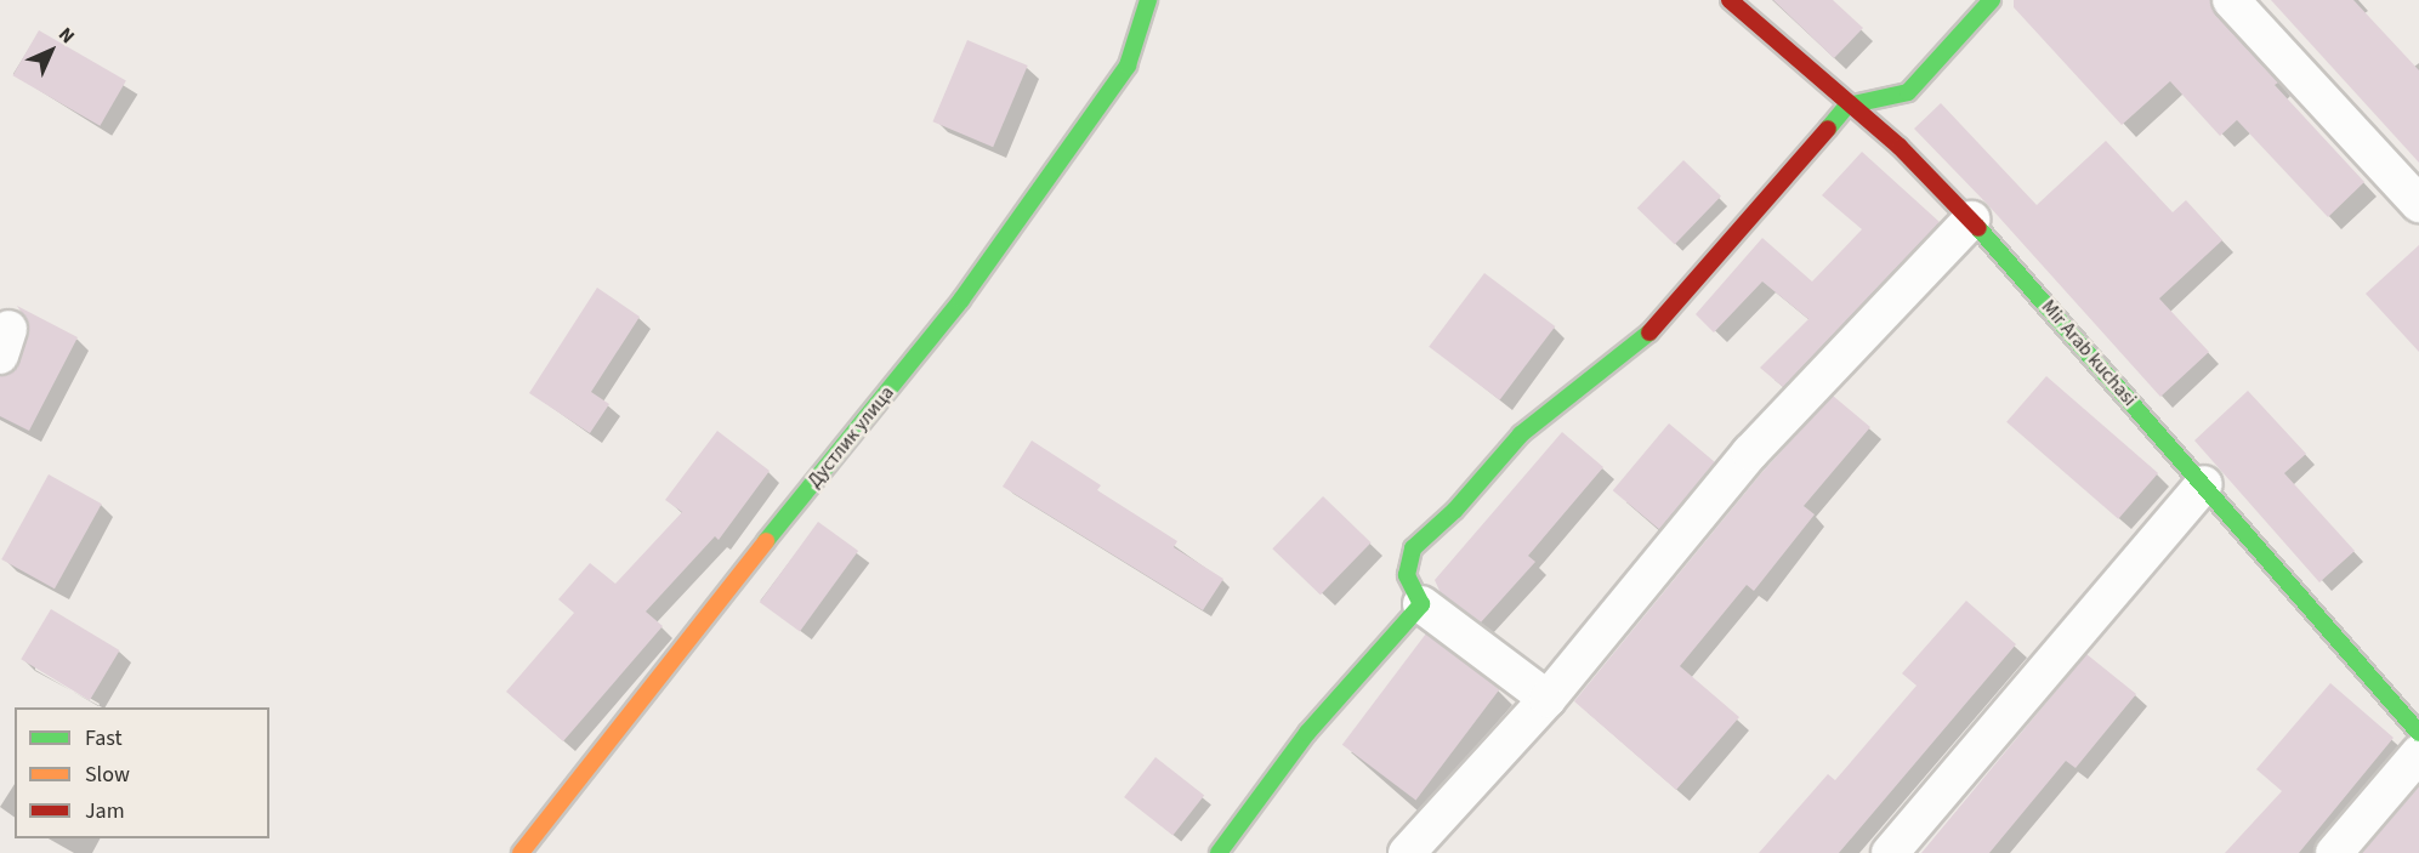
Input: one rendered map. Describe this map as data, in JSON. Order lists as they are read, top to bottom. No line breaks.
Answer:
{"streets":{"street":["Mir Arab kuchasi","Дустлик улица"]},"legend":["Fast","Slow","Jam"],"north":"top right"}
